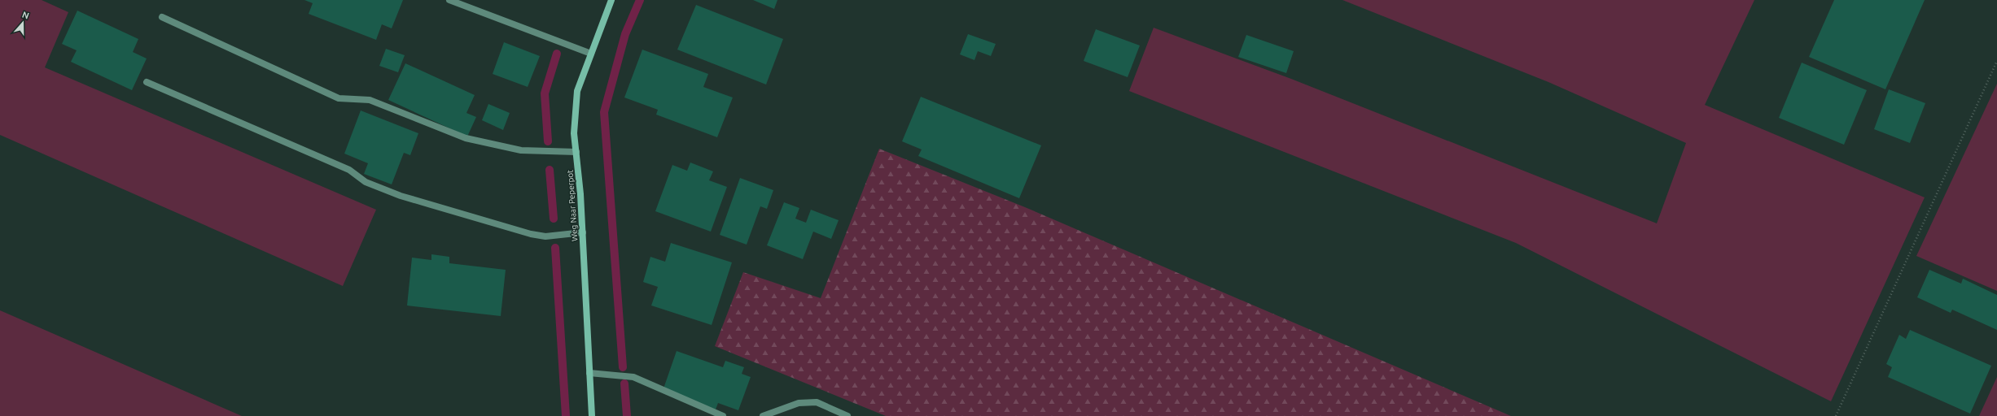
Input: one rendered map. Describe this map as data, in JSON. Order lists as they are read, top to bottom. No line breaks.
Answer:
{"streets":{"street":["Weg Naar Peperpot"]},"north":"top"}
